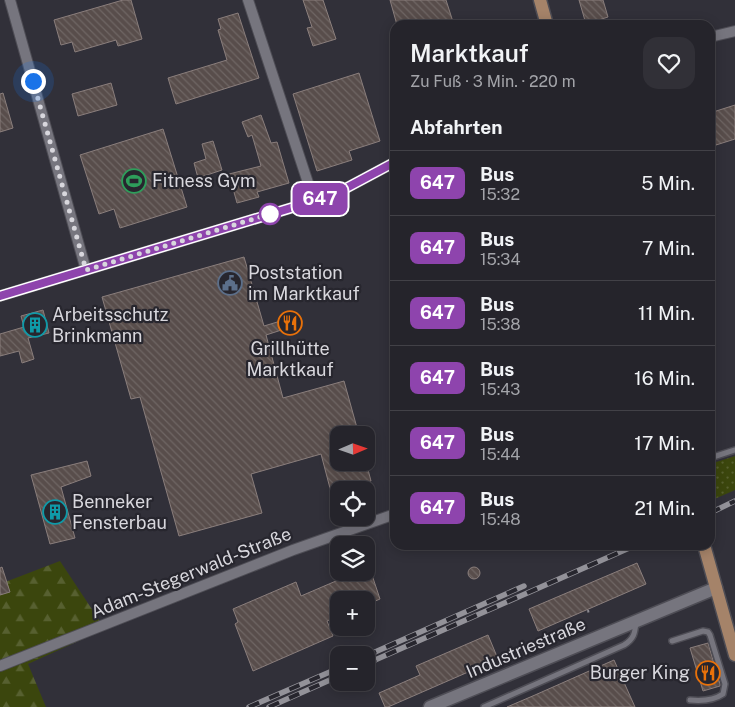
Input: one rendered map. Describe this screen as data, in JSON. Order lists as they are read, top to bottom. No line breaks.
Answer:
{"streets":{"street":["Adam-Stegerwald-Straße","Industriestraße"]},"places":{"sports":["Fitness Gym"],"public building":["Poststation im Marktkauf"],"restaurant":["Grillhütte Marktkauf","Burger King"],"building":["Arbeitsschutz Brinkmann","Benneker Fensterbau"]},"lines":["bus line 647"],"north":"right","page":{"on_map":"647","heading":[["Marktkauf","Zu Fuß · 3 Min. · 220 m"],"Abfahrten"],"list":[{"mark":"647","name":"Bus","note":"15:32","value":"5 Min."},{"mark":"647","name":"Bus","note":"15:34","value":"7 Min."},{"mark":"647","name":"Bus","note":"15:38","value":"11 Min."},{"mark":"647","name":"Bus","note":"15:43","value":"16 Min."},{"mark":"647","name":"Bus","note":"15:44","value":"17 Min."},{"mark":"647","name":"Bus","note":"15:48","value":"21 Min."}],"map_buttons":["+","−"]}}
